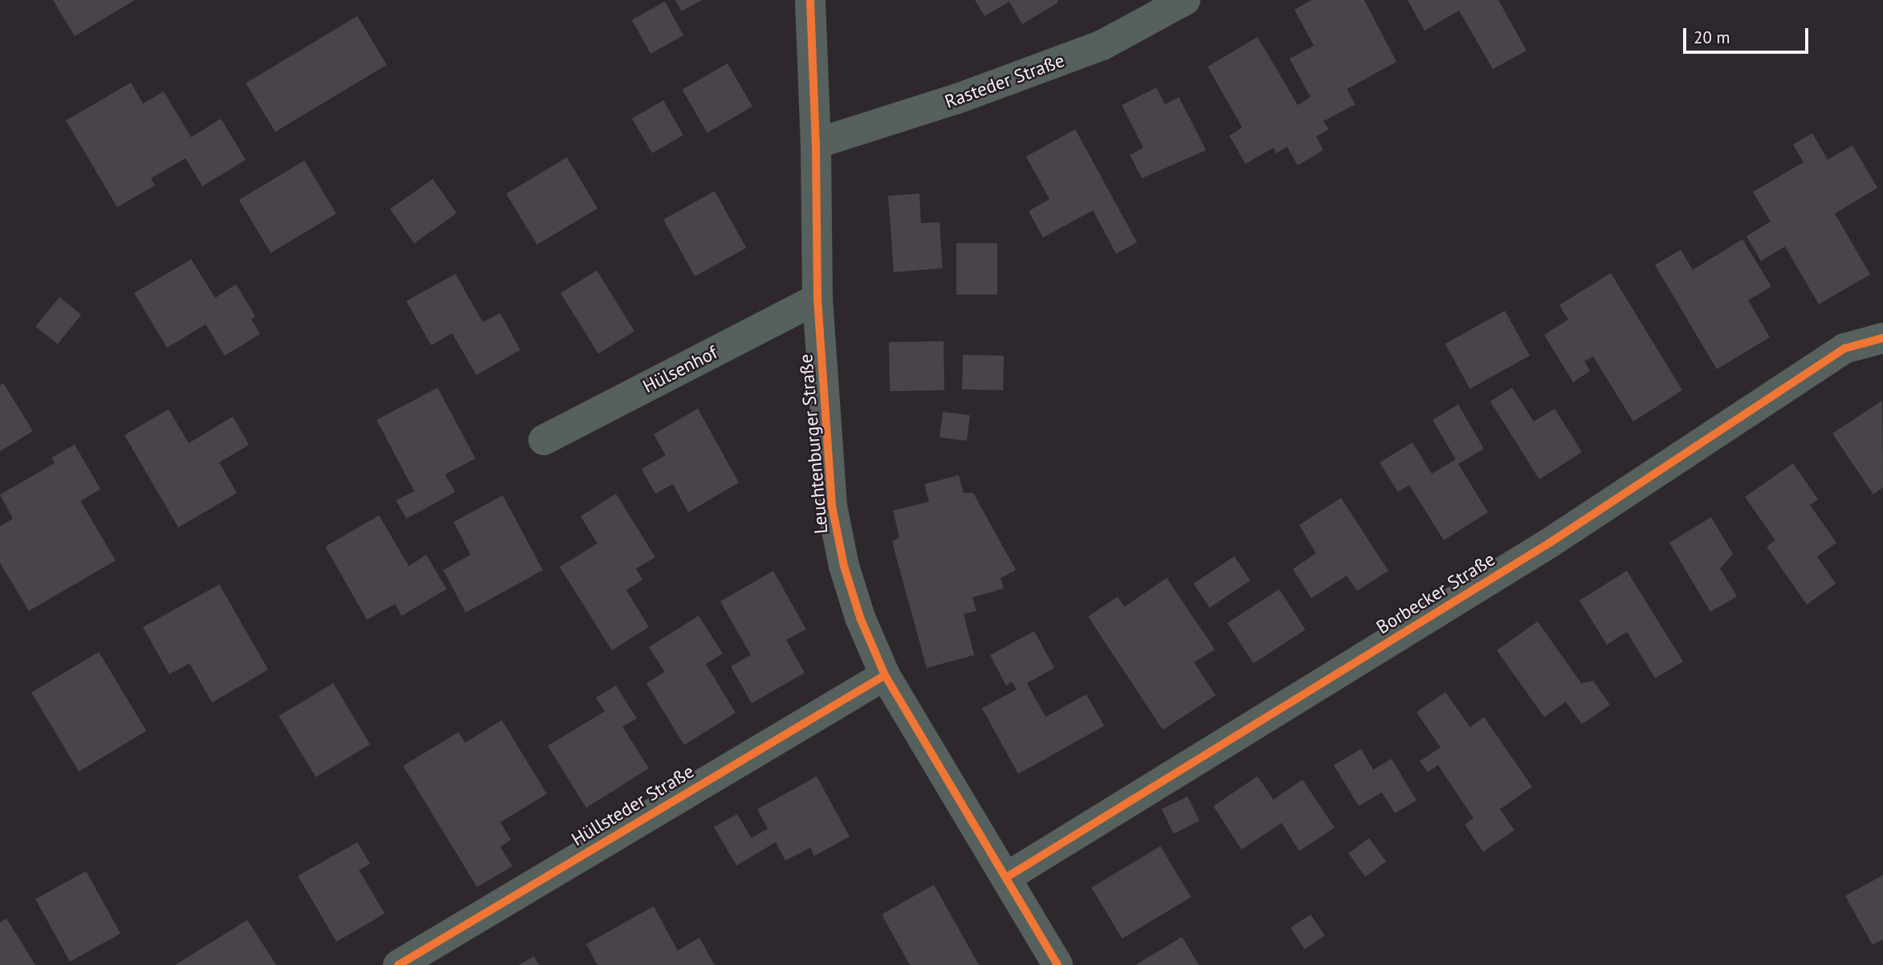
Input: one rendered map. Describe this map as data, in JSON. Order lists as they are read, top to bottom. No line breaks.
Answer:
{"streets":{"street":["Rasteder Straße","Hülsenhof","Leuchtenburger Straße","Borbecker Straße","Hüllsteder Straße"]},"crossings":[["Rasteder Straße","Leuchtenburger Straße"],["Hülsenhof","Leuchtenburger Straße"],["Leuchtenburger Straße","Borbecker Straße"],["Leuchtenburger Straße","Hüllsteder Straße"]],"scale_bar":"20 m"}
